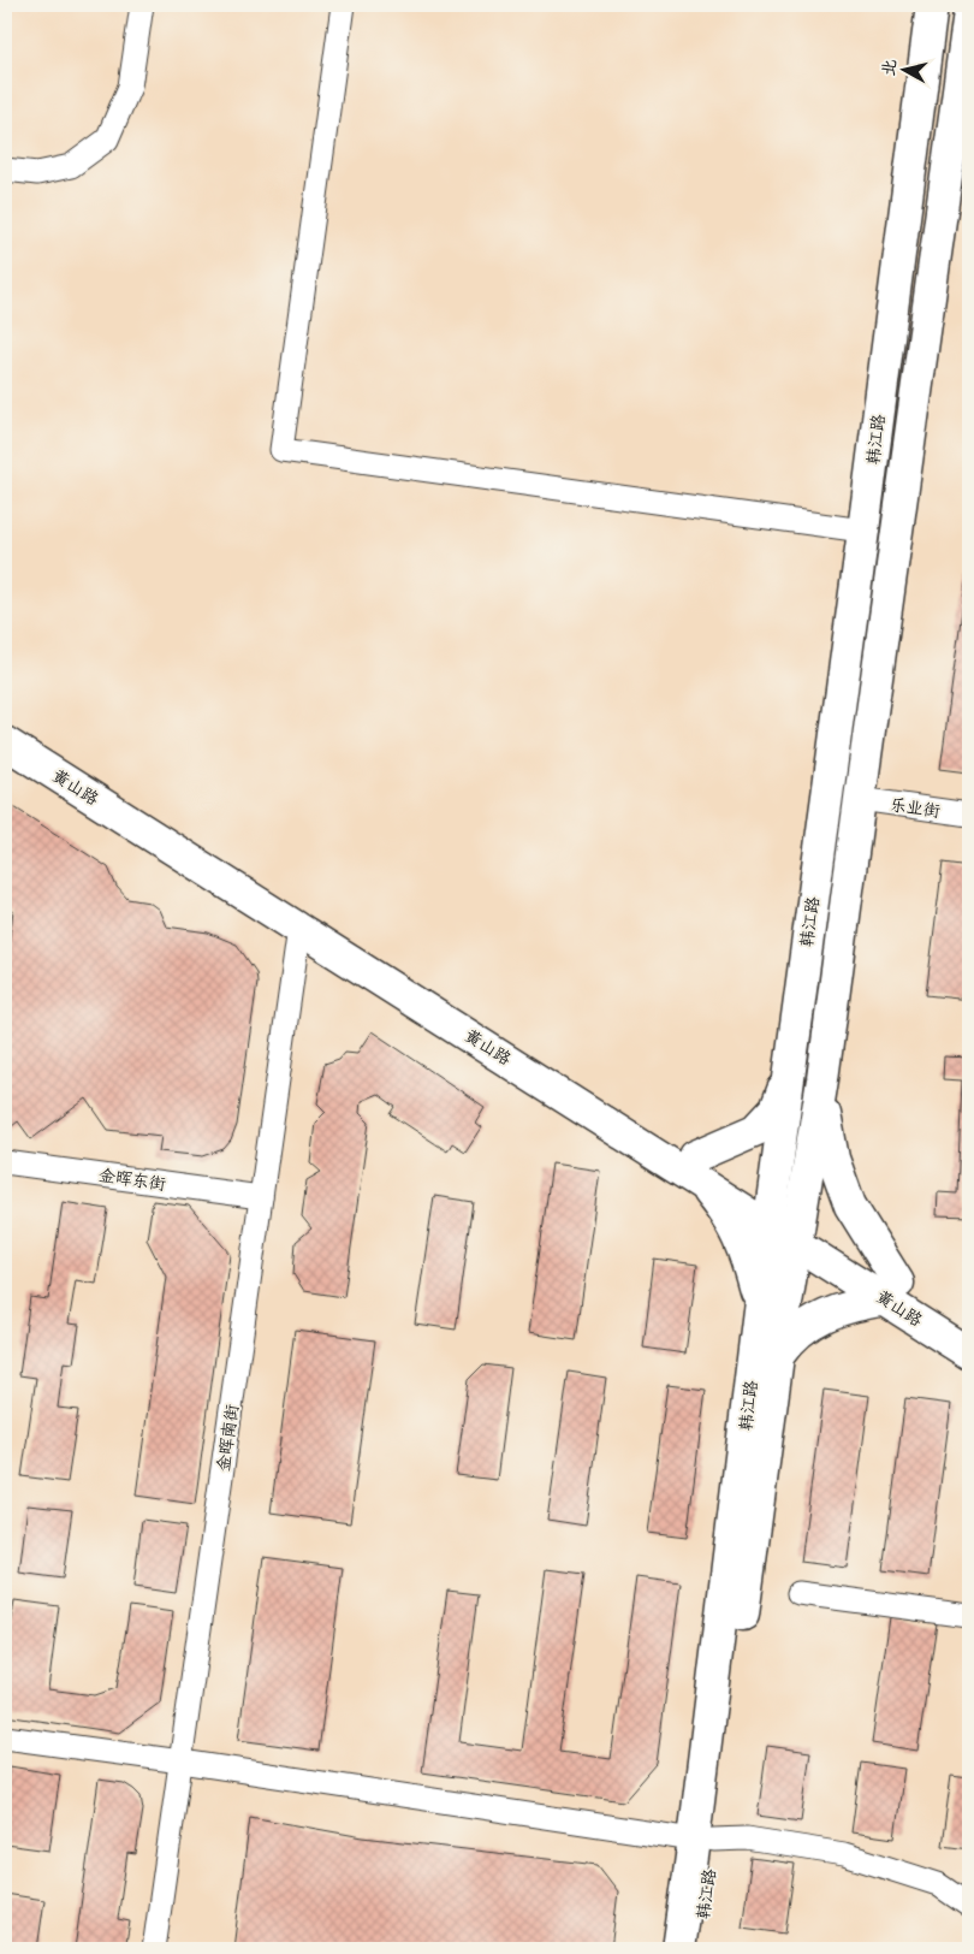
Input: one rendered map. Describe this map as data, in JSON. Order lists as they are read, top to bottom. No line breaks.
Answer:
{"streets":{"street":["韩江路","黄山路","乐业街","金晖东街","金晖南街"]},"crossings":[["韩江路","黄山路"],["韩江路","乐业街"],["黄山路","金晖南街"],["金晖东街","金晖南街"]],"north":"left"}
